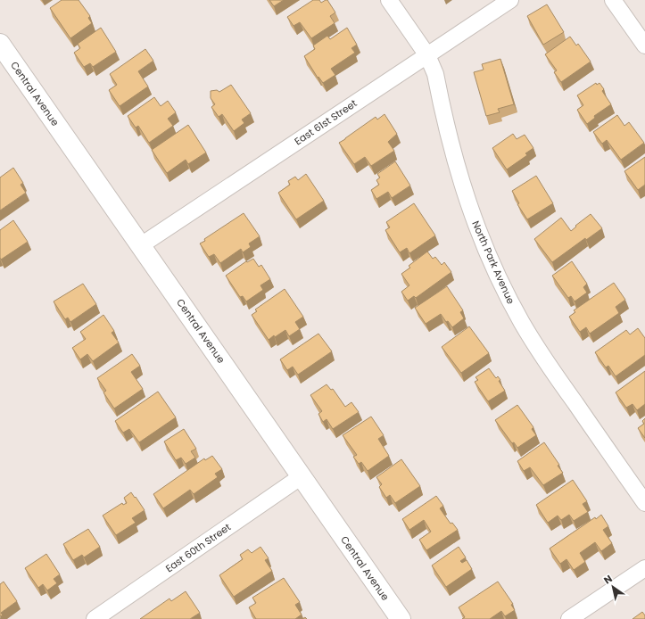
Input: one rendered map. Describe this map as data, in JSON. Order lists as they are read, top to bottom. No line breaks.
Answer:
{"streets":{"main road":["Central Avenue"],"street":["East 61st Street","North Park Avenue","East 60th Street"]},"crossings":[["Central Avenue","East 61st Street"],["Central Avenue","East 60th Street"],["East 61st Street","North Park Avenue"]],"north":"top left"}
